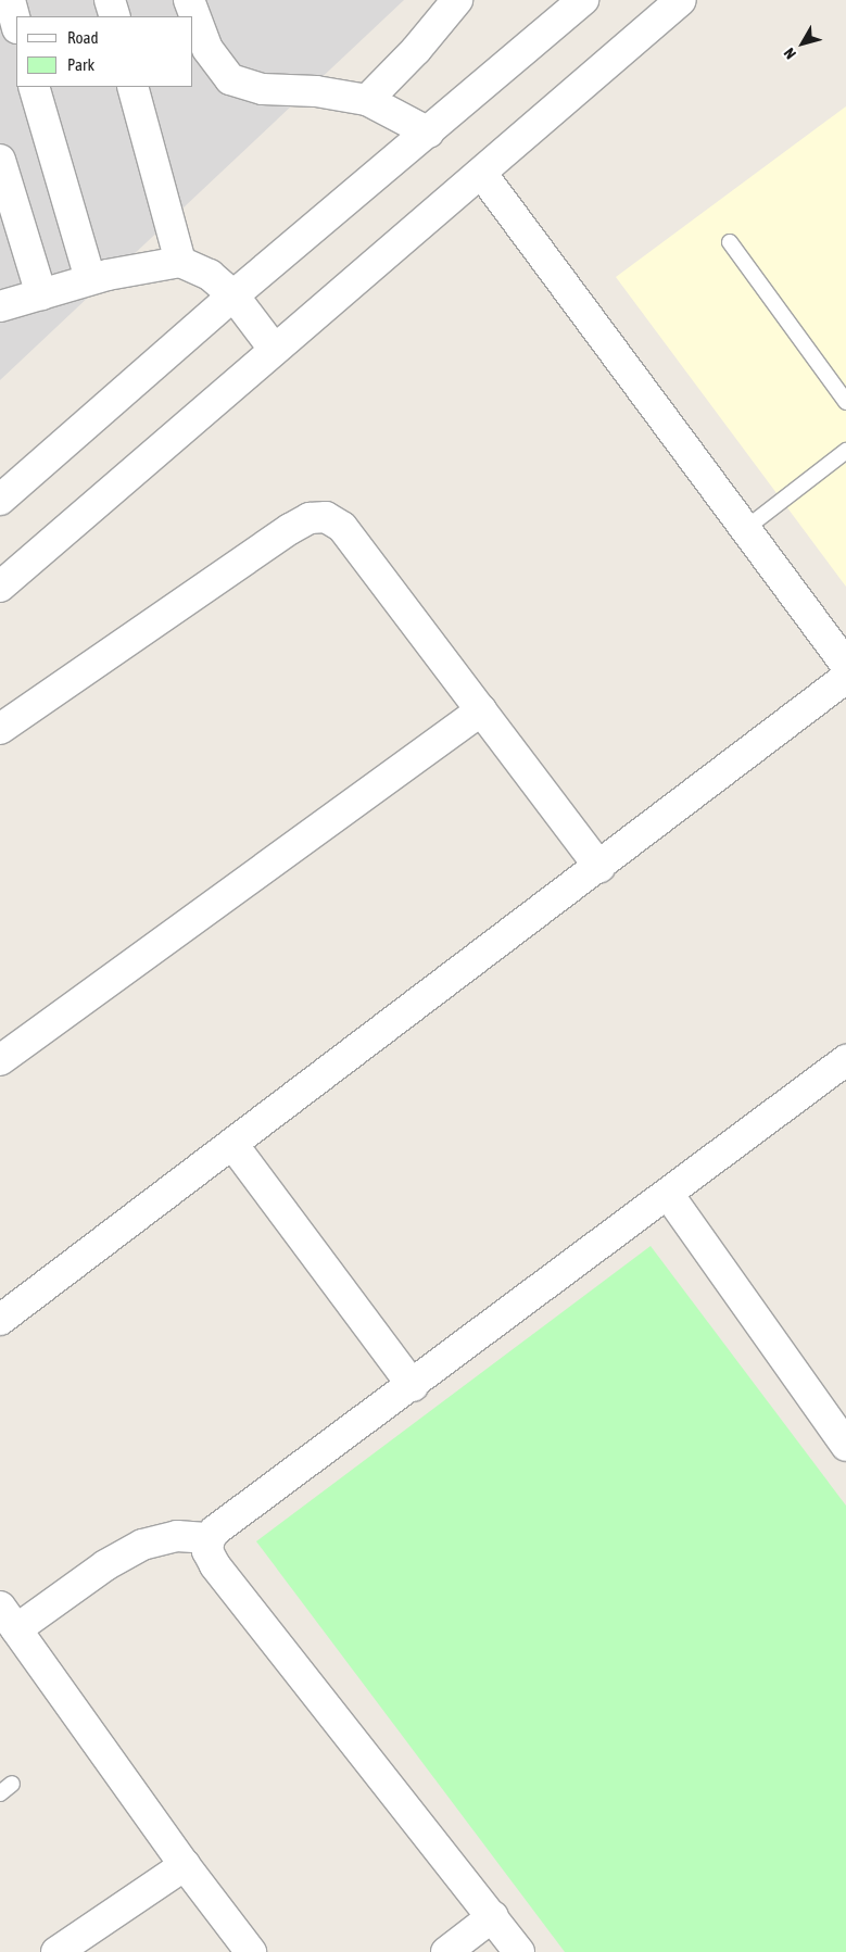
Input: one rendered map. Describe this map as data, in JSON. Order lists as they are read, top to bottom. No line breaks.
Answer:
{"legend":["Road","Park"],"north":"bottom left"}
